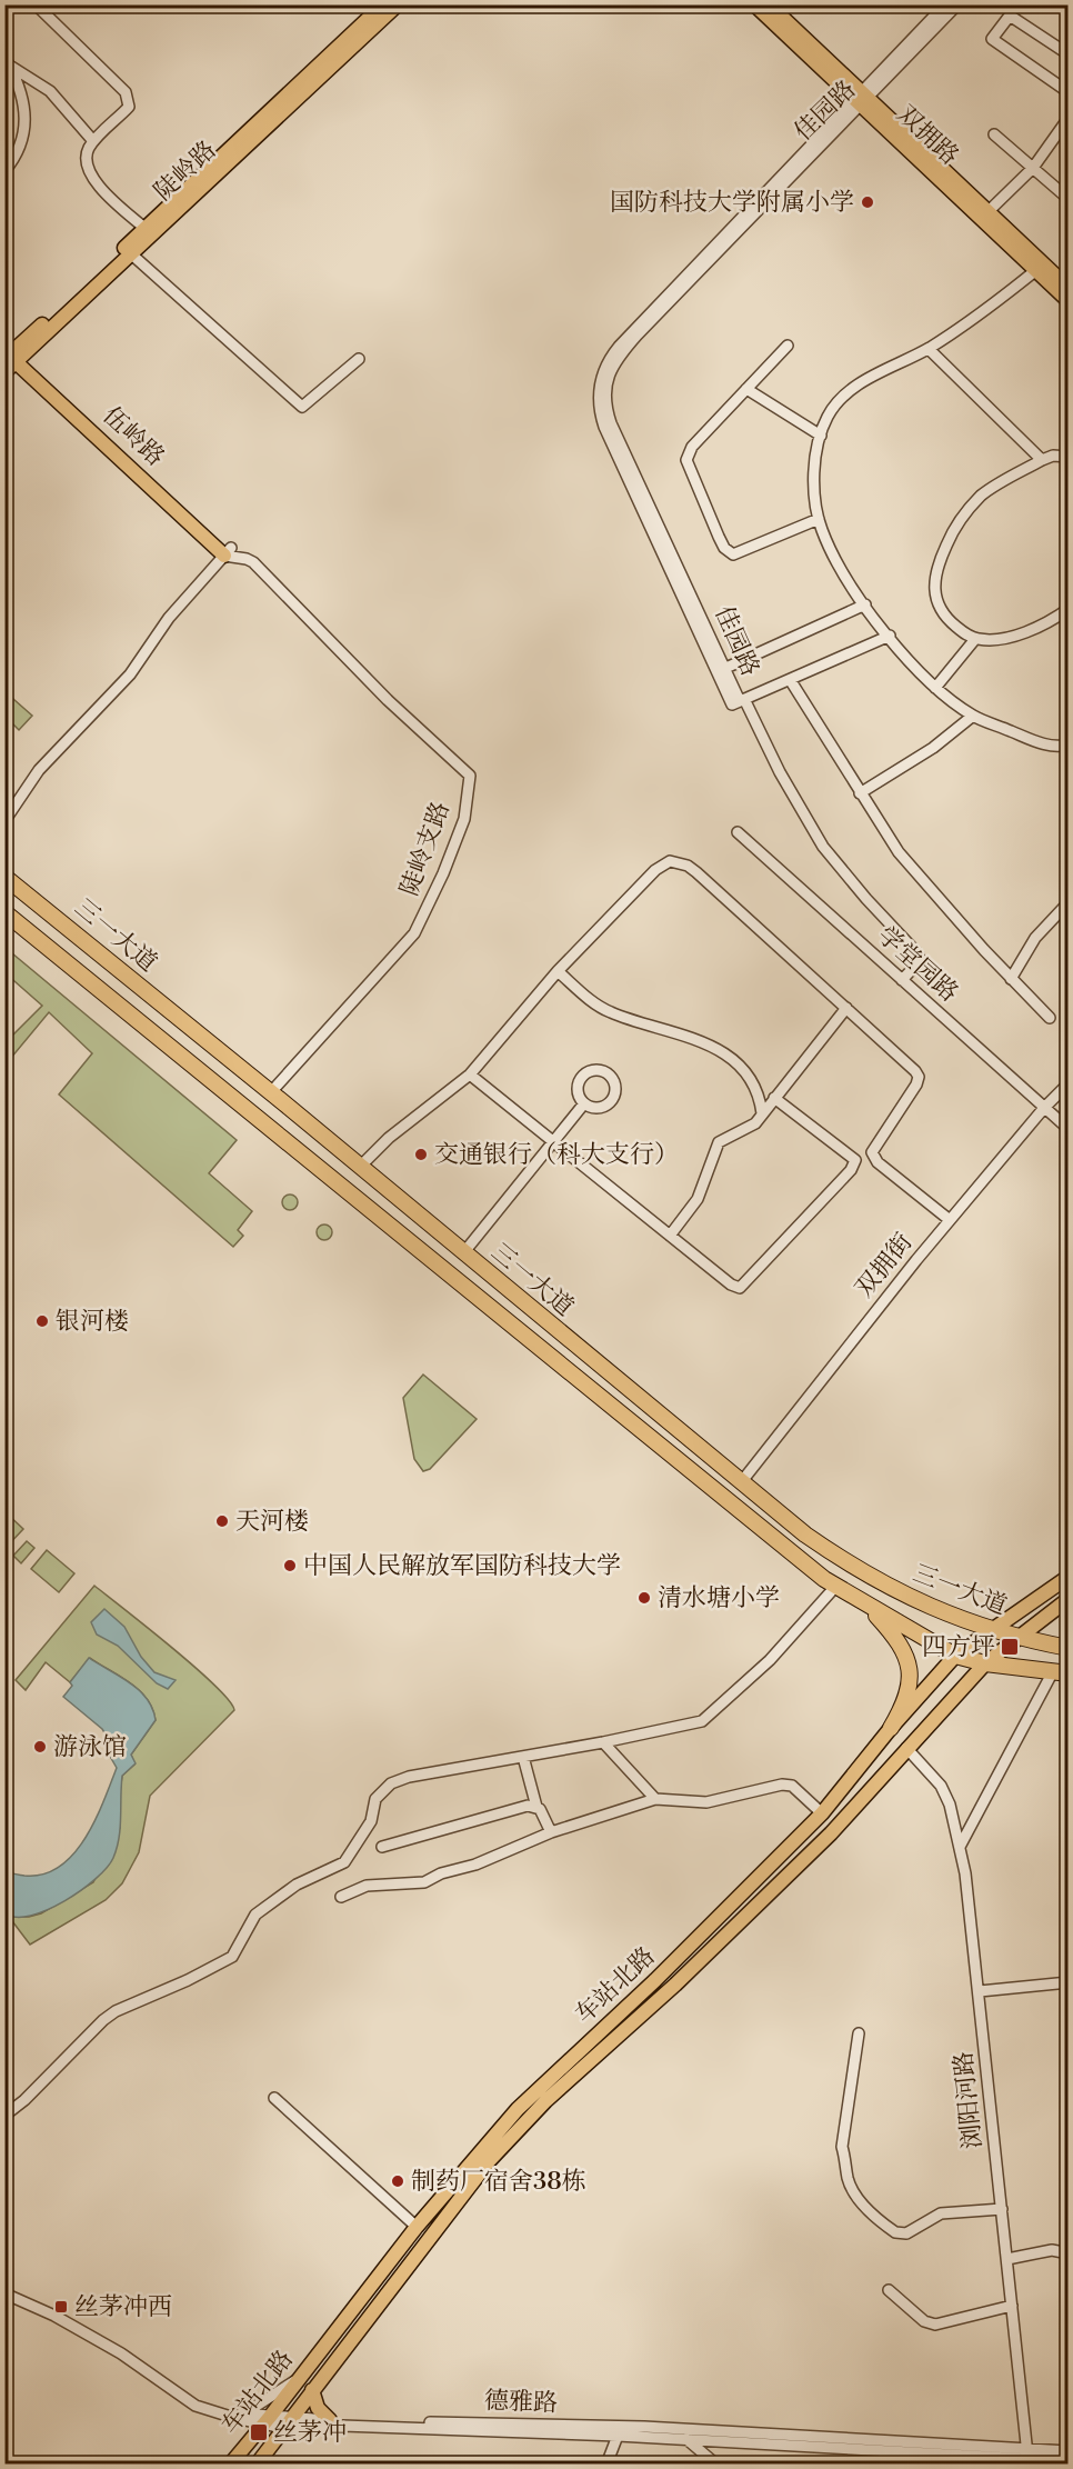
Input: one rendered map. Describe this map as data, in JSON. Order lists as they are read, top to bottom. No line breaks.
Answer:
{"streets":{"highway":["三一大道"],"main road":["双拥路","陡岭路","伍岭路","车站北路"],"street":["佳园路","陡岭支路","学堂园路","双拥街","浏阳河路","德雅路"]},"crossings":[["佳园路","双拥路"],["佳园路","学堂园路"],["陡岭路","伍岭路"],["伍岭路","陡岭支路"],["陡岭支路","三一大道"],["三一大道","双拥街"],["三一大道","车站北路"],["学堂园路","双拥街"],["车站北路","浏阳河路"],["车站北路","德雅路"],["浏阳河路","德雅路"]],"places":{"other":["国防科技大学附属小学","交通银行（科大支行）","银河楼","天河楼","中国人民解放军国防科技大学","清水塘小学","游泳馆","制药厂宿舍38栋"],"transit":["四方坪","丝茅冲西","丝茅冲"]}}
